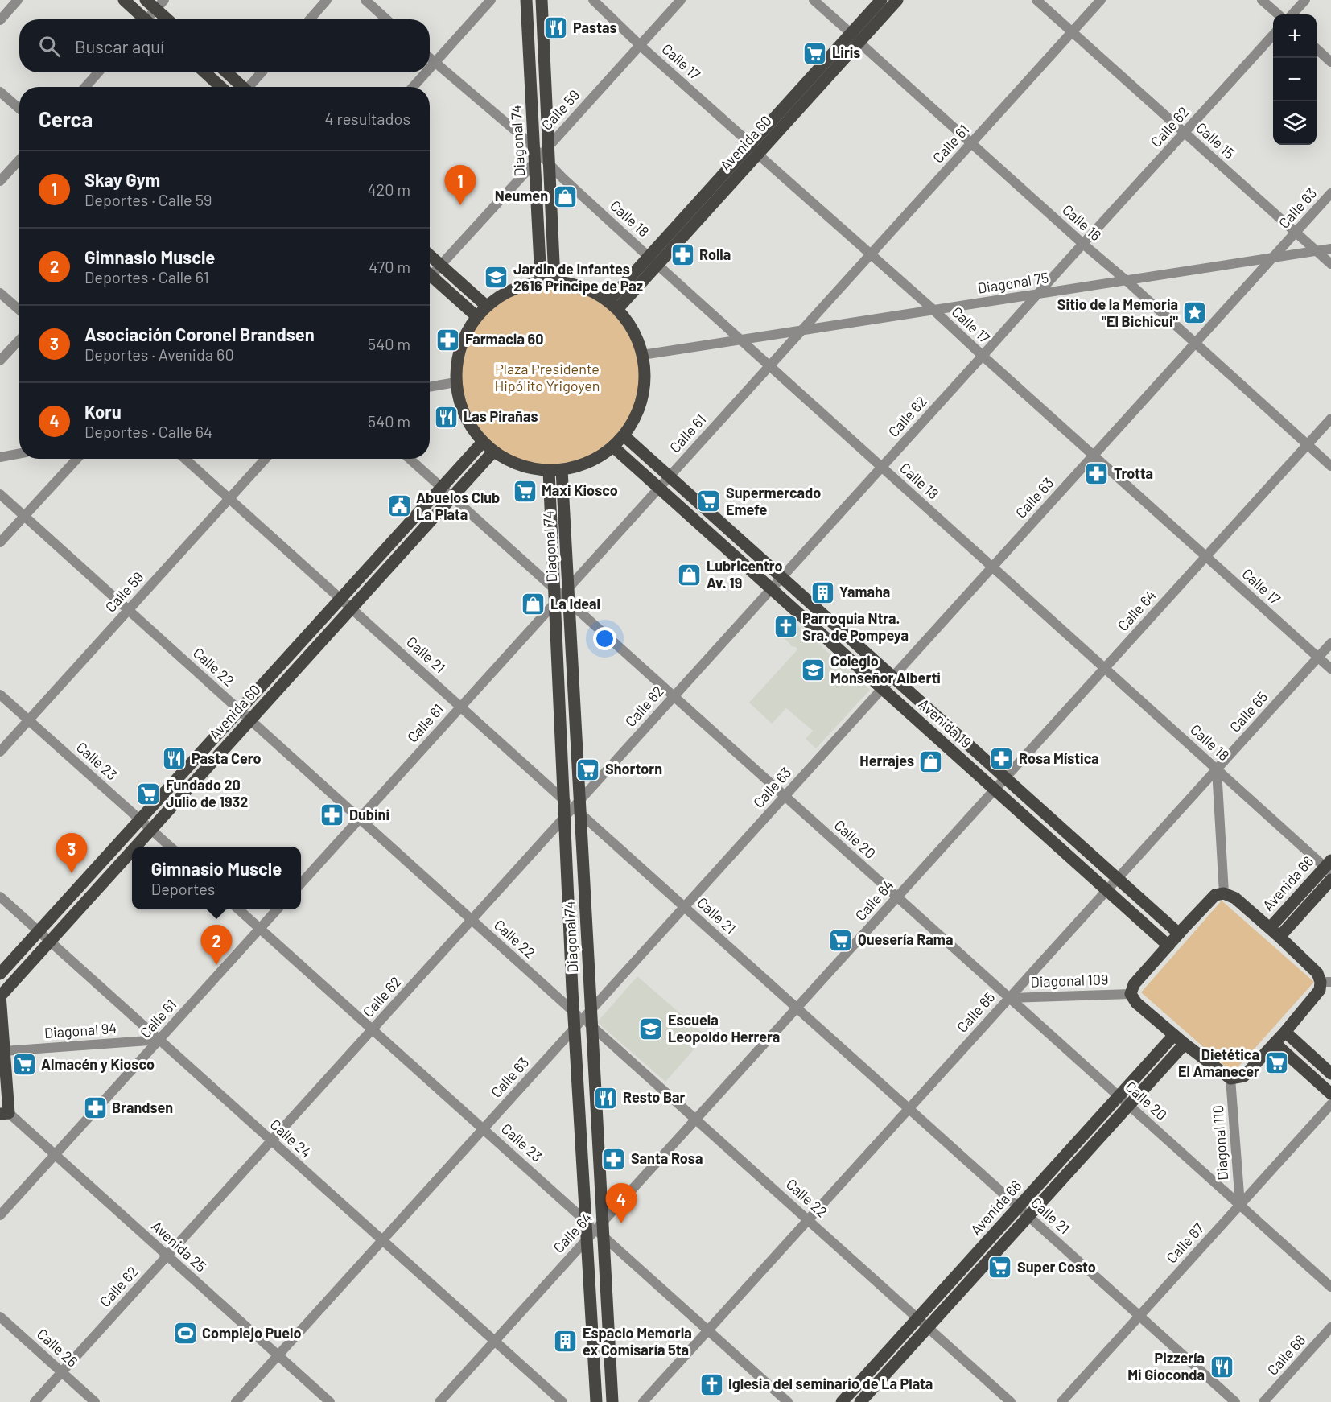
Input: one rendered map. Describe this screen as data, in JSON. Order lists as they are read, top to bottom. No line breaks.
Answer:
{"streets":{"main road":["Diagonal 74","Avenida 60","Avenida 19","Avenida 66"],"street":["Calle 17","Calle 59","Calle 62","Calle 15","Calle 61","Calle 63","Calle 18","Calle 16","Diagonal 75","Calle 64","Calle 21","Calle 22","Calle 65","Calle 23","Calle 20","Diagonal 109","Diagonal 94","Calle 24","Diagonal 110","Calle 67","Avenida 25","Calle 26","Calle 68"]},"crossings":[["Calle 17","Calle 59"],["Calle 17","Calle 62"],["Calle 17","Avenida 60"],["Calle 17","Calle 61"],["Calle 17","Calle 63"],["Calle 17","Diagonal 75"],["Calle 17","Calle 64"],["Calle 17","Calle 65"],["Calle 59","Diagonal 74"],["Calle 59","Calle 18"],["Calle 59","Calle 21"],["Calle 59","Calle 22"],["Calle 59","Calle 23"],["Calle 62","Diagonal 74"],["Calle 62","Calle 15"],["Calle 62","Calle 18"],["Calle 62","Calle 16"],["Calle 62","Diagonal 75"],["Calle 62","Calle 21"],["Calle 62","Calle 22"],["Calle 62","Avenida 19"],["Calle 62","Calle 23"],["Calle 62","Calle 20"],["Calle 62","Calle 24"],["Calle 62","Avenida 25"],["Calle 62","Calle 26"],["Diagonal 74","Calle 61"],["Diagonal 74","Calle 63"],["Diagonal 74","Calle 18"],["Diagonal 74","Calle 64"],["Diagonal 74","Calle 21"],["Diagonal 74","Calle 22"],["Diagonal 74","Calle 23"],["Diagonal 74","Calle 20"],["Calle 15","Calle 61"],["Calle 15","Calle 63"],["Calle 15","Diagonal 75"],["Avenida 60","Calle 18"],["Avenida 60","Calle 16"],["Avenida 60","Calle 21"],["Avenida 60","Calle 22"],["Avenida 60","Calle 23"],["Avenida 60","Calle 20"],["Avenida 60","Calle 24"],["Calle 61","Calle 18"],["Calle 61","Calle 16"],["Calle 61","Diagonal 75"],["Calle 61","Calle 21"],["Calle 61","Calle 22"],["Calle 61","Avenida 19"],["Calle 61","Calle 23"],["Calle 61","Calle 20"],["Calle 61","Diagonal 94"],["Calle 61","Calle 24"],["Calle 61","Avenida 25"],["Calle 63","Calle 18"],["Calle 63","Calle 16"],["Calle 63","Diagonal 75"],["Calle 63","Calle 21"],["Calle 63","Calle 22"],["Calle 63","Avenida 19"],["Calle 63","Calle 23"],["Calle 63","Calle 20"],["Calle 63","Calle 24"],["Calle 63","Avenida 25"],["Calle 18","Diagonal 75"],["Calle 18","Calle 64"],["Calle 18","Calle 65"],["Calle 18","Avenida 66"],["Calle 16","Diagonal 75"],["Calle 16","Calle 64"],["Calle 64","Calle 21"],["Calle 64","Calle 22"],["Calle 64","Avenida 19"],["Calle 64","Calle 23"],["Calle 64","Calle 20"],["Calle 64","Calle 24"],["Calle 21","Calle 65"],["Calle 21","Avenida 66"],["Calle 21","Calle 67"],["Calle 22","Calle 65"],["Calle 22","Avenida 66"],["Calle 65","Avenida 19"],["Calle 65","Calle 23"],["Calle 65","Calle 20"],["Calle 65","Diagonal 109"],["Calle 20","Avenida 66"],["Calle 20","Diagonal 109"],["Calle 20","Diagonal 110"],["Calle 20","Calle 67"],["Diagonal 94","Calle 24"],["Diagonal 110","Calle 67"]],"parks":["Plaza Presidente Hipólito Yrigoyen"],"places":{"restaurant":["Pastas","Las Pirañas","Pasta Cero","Resto Bar","Pizzería Mi Gioconda"],"supermarket":["Liris","Maxi Kiosco","Supermercado Emefe","Shortorn","Fundado 20 Julio de 1932","Quesería Rama","Dietética El Amanecer","Almacén y Kiosco","Super Costo"],"shop":["Neumen","Lubricentro Av. 19","La Ideal","Herrajes"],"pharmacy":["Rolla","Farmacia 60","Trotta","Rosa Mística","Dubini","Brandsen","Santa Rosa"],"school or university":["Jardin de Infantes 2616 Principe de Paz","Colegio Monseñor Alberti","Escuela Leopoldo Herrera"],"place":["Sitio de la Memoria \"El Bichicui\""],"public building":["Abuelos Club La Plata"],"building":["Yamaha","Espacio Memoria ex Comisaría 5ta"],"church":["Parroquia Ntra. Sra. de Pompeya","Iglesia del seminario de La Plata"],"sports":["Complejo Puelo"]},"page":{"map_buttons":["+","−"],"search":"Buscar aquí","heading":["Cerca","4 resultados"],"list":[{"mark":"1","name":"Skay Gym","note":"Deportes · Calle 59","value":"420 m"},{"mark":"2","name":"Gimnasio Muscle","note":"Deportes · Calle 61","value":"470 m"},{"mark":"3","name":"Asociación Coronel Brandsen","note":"Deportes · Avenida 60","value":"540 m"},{"mark":"4","name":"Koru","note":"Deportes · Calle 64","value":"540 m"}],"pins":["1","3","2","4"],"popup":["Gimnasio Muscle","Deportes"]}}
